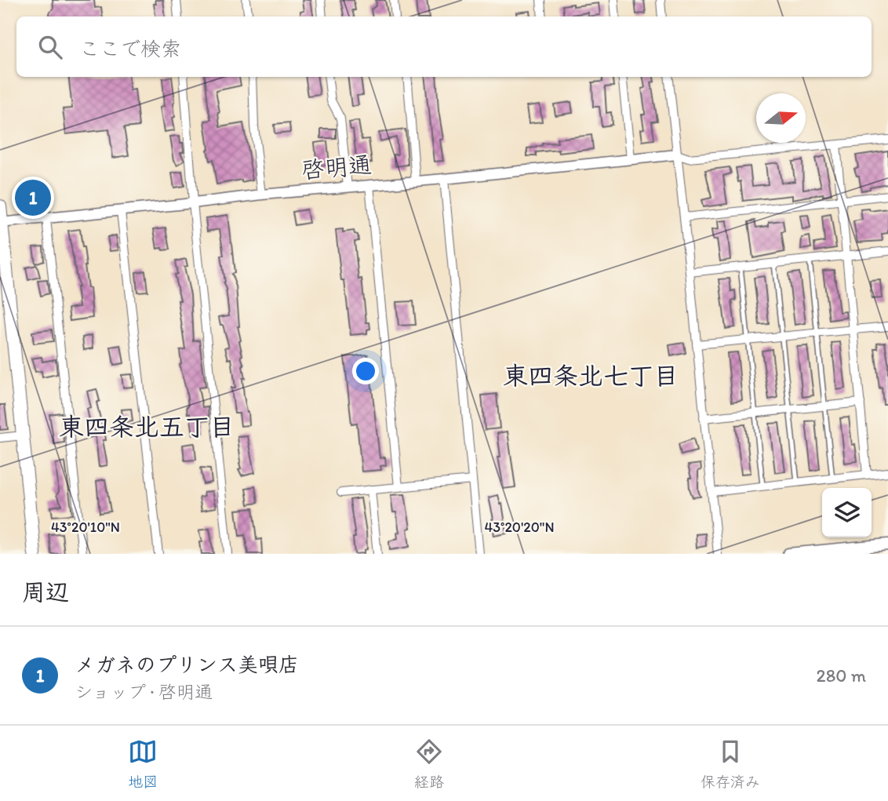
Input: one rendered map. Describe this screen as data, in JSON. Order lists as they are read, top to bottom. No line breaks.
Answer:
{"streets":{"street":["啓明通"]},"districts":["東四条北七丁目","東四条北五丁目"],"north":"right","page":{"search":"ここで検索","pins":"1","heading":"周辺","list":[{"mark":"1","name":"メガネのプリンス美唄店","note":"ショップ · 啓明通","value":"280 m"}],"nav":["地図","経路","保存済み"]},"coordinates":["43°20'10\"N","43°20'20\"N"]}
